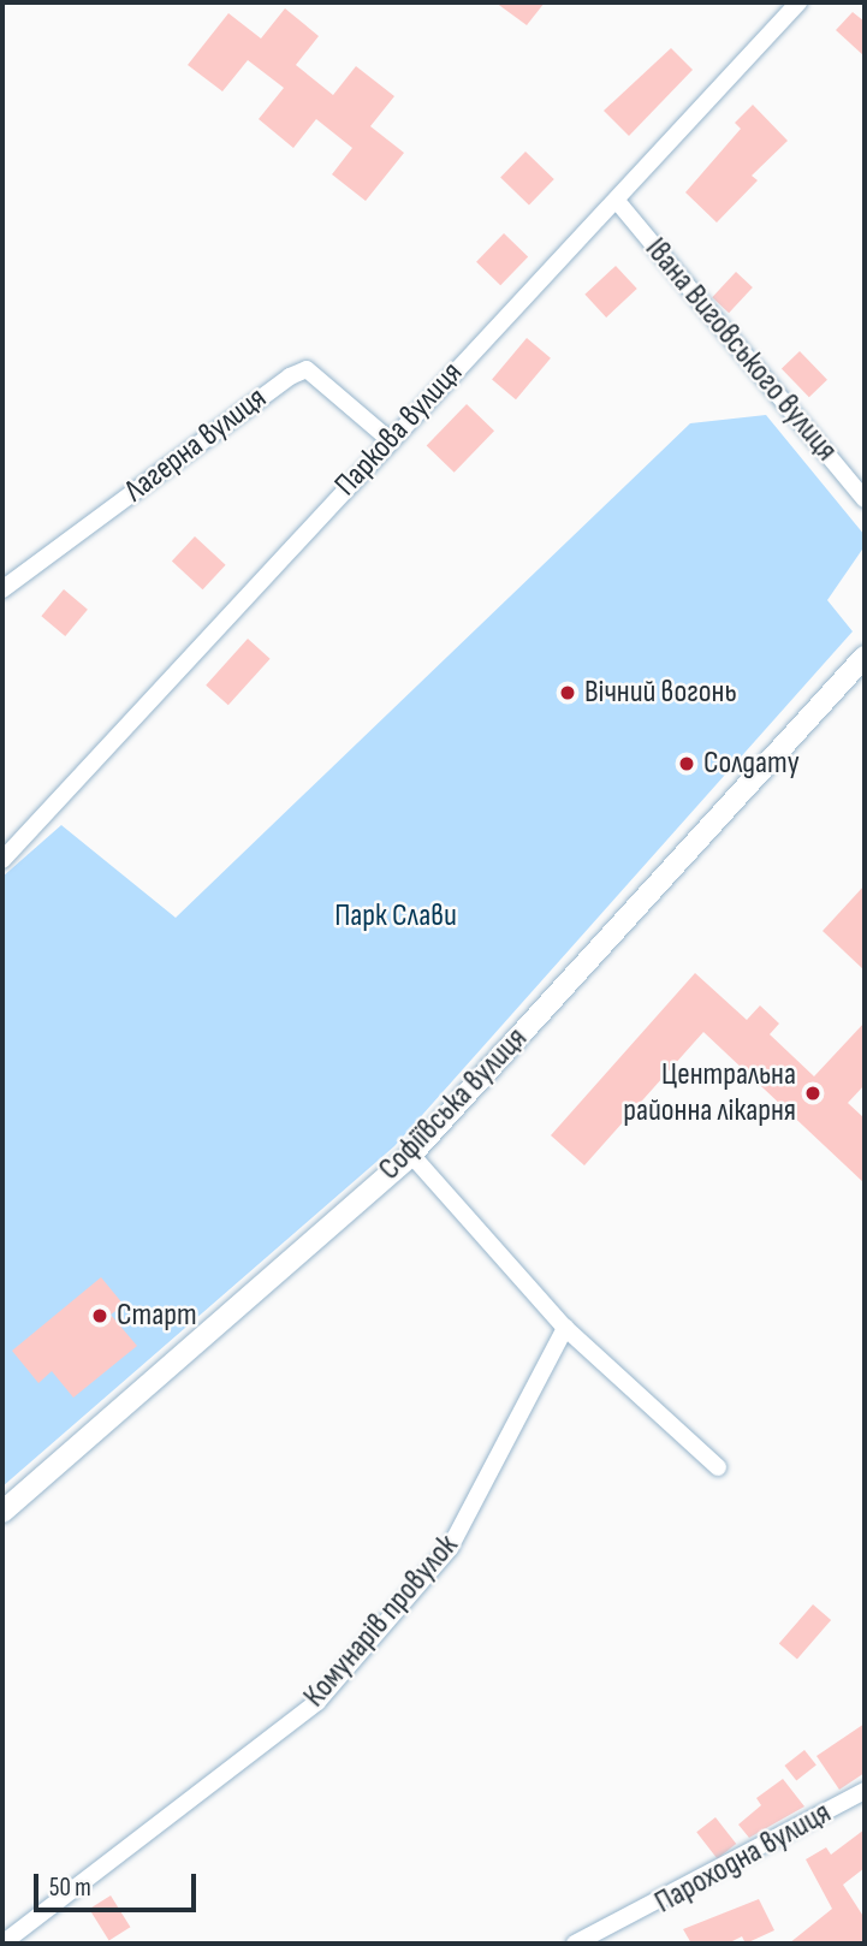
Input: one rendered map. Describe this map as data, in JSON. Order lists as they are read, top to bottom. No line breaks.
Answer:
{"streets":{"street":["Івана Виговського вулиця","Паркова вулиця","Лагерна вулиця","Софіївська вулиця","Комунарів провулок","Пароходна вулиця"]},"crossings":[["Івана Виговського вулиця","Паркова вулиця"],["Паркова вулиця","Лагерна вулиця"]],"parks":["Парк Слави"],"places":["Вічний вогонь","Солдату","Центральна районна лікарня","Старт"],"scale_bar":"50 m"}
